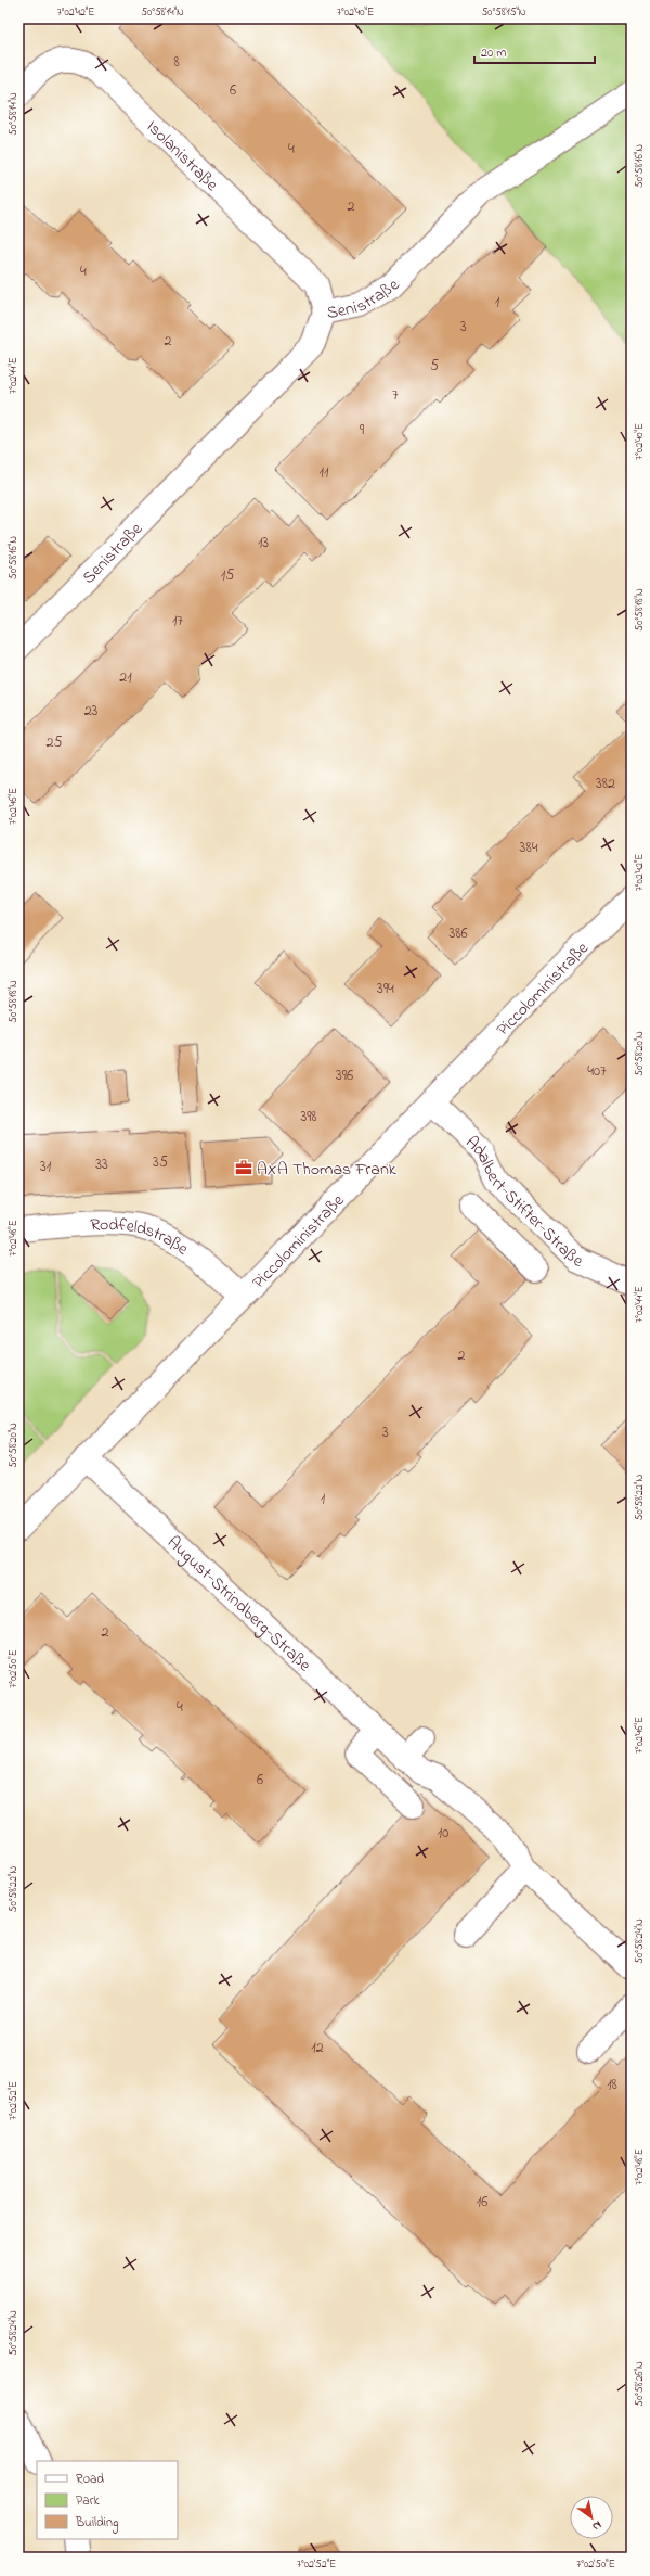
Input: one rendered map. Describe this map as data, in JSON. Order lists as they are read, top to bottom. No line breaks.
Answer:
{"streets":{"street":["Isolanistraße","Senistraße","Piccoloministraße","Adalbert-Stifter-Straße","Rodfeldstraße","August-Strindberg-Straße"]},"crossings":[["Isolanistraße","Senistraße"],["Piccoloministraße","Adalbert-Stifter-Straße"],["Piccoloministraße","Rodfeldstraße"],["Piccoloministraße","August-Strindberg-Straße"]],"places":{"office":["AXA Thomas Frank"]},"house_numbers":["8","6","4","2","4","1","3","2","5","7","9","11","13","15","17","21","23","25","382","384","386","394","407","396","398","35","33","31","2","3","1","2","4","6","10","12","18","16"],"legend":["Road","Park","Building"],"scale_bar":"20 m","north":"bottom right","coordinates":["7°02'42\"E","50°58'14\"N","7°02'40\"E","50°58'15\"N","50°58'16\"N","7°02'44\"E","50°58'18\"N","7°02'46\"E","50°58'20\"N","7°02'48\"E","50°58'22\"N","7°02'50\"E","50°58'24\"N","7°02'52\"E","50°58'26\"N"]}
